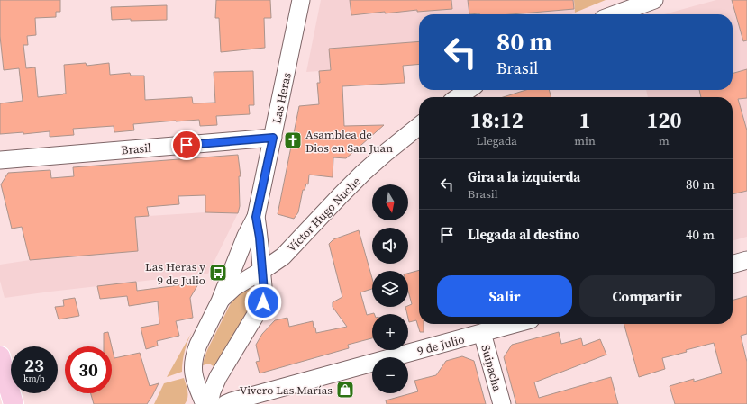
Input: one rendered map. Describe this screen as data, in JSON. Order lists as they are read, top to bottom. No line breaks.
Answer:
{"streets":{"street":["Las Heras","Brasil","Víctor Hugo Nuche","9 de Julio","Suipacha"]},"crossings":[["Las Heras","Brasil"],["Las Heras","Víctor Hugo Nuche"],["9 de Julio","Suipacha"]],"places":{"church":["Asamblea de Dios en San Juan"],"bus stop":["Las Heras y 9 de Julio"],"shop":["Vivero Las Marías"]},"north":"bottom","page":{"turn":["80 m","Brasil"],"eta":["18:12","Llegada","1","min","120","m"],"list":[{"name":"Gira a la izquierda","note":"Brasil","value":"80 m"},{"name":"Llegada al destino","value":"40 m"}],"map_buttons":["+","−"],"buttons":["Salir","Compartir"],"speed":"23 km/h","limit":"30"}}
